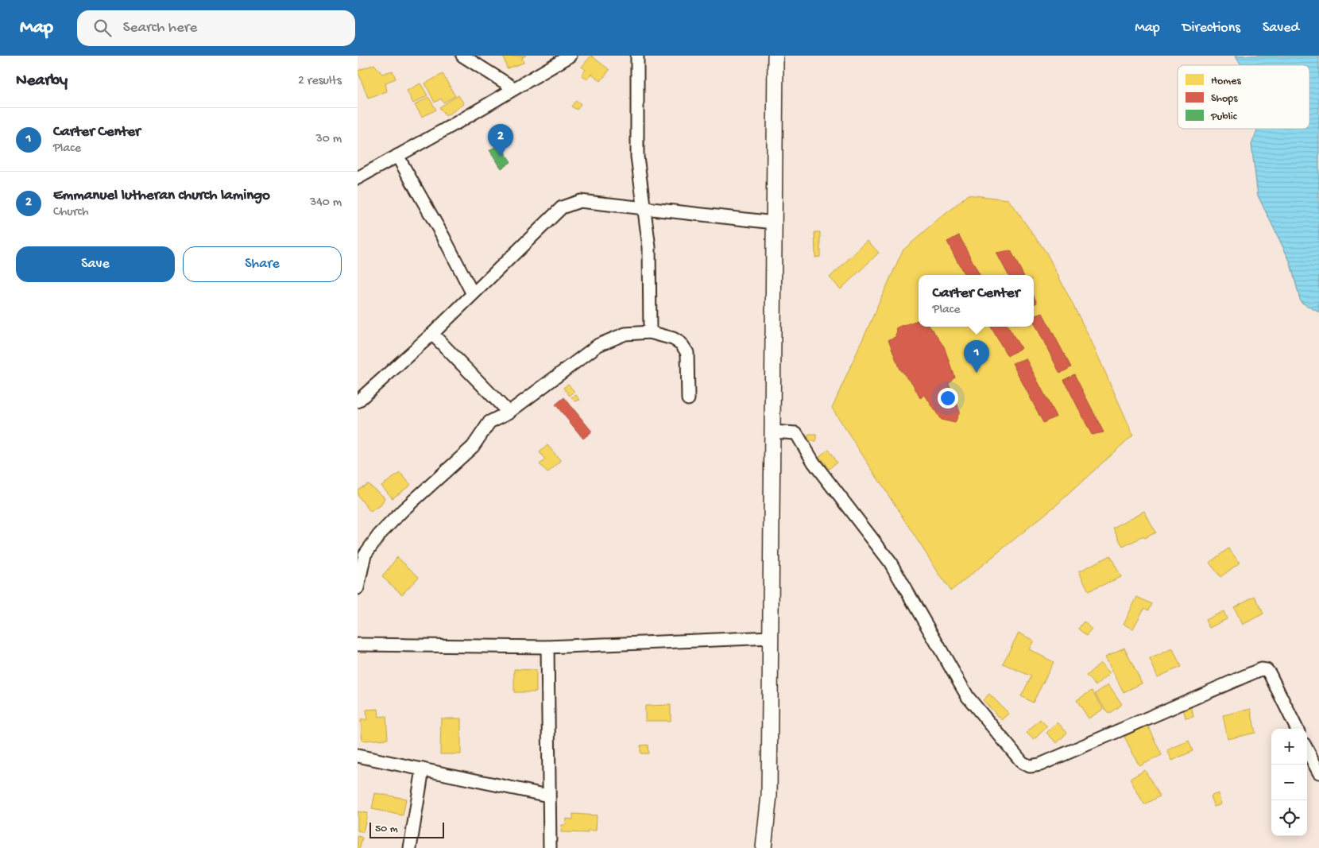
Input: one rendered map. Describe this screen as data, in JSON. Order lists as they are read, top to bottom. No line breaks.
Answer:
{"legend":["Homes","Shops","Public"],"scale_bar":"50 m","page":{"header":"Map","search":"Search here","nav":["Map","Directions","Saved"],"heading":["Nearby","2 results"],"list":[{"mark":"1","name":"Carter Center","note":"Place","value":"30 m"},{"mark":"2","name":"Emmanuel lutheran church lamingo","note":"Church","value":"340 m"}],"pins":["2","1"],"buttons":["Save","Share"],"popup":["Carter Center","Place"],"map_buttons":["+","−"],"scale":"50 m"}}
